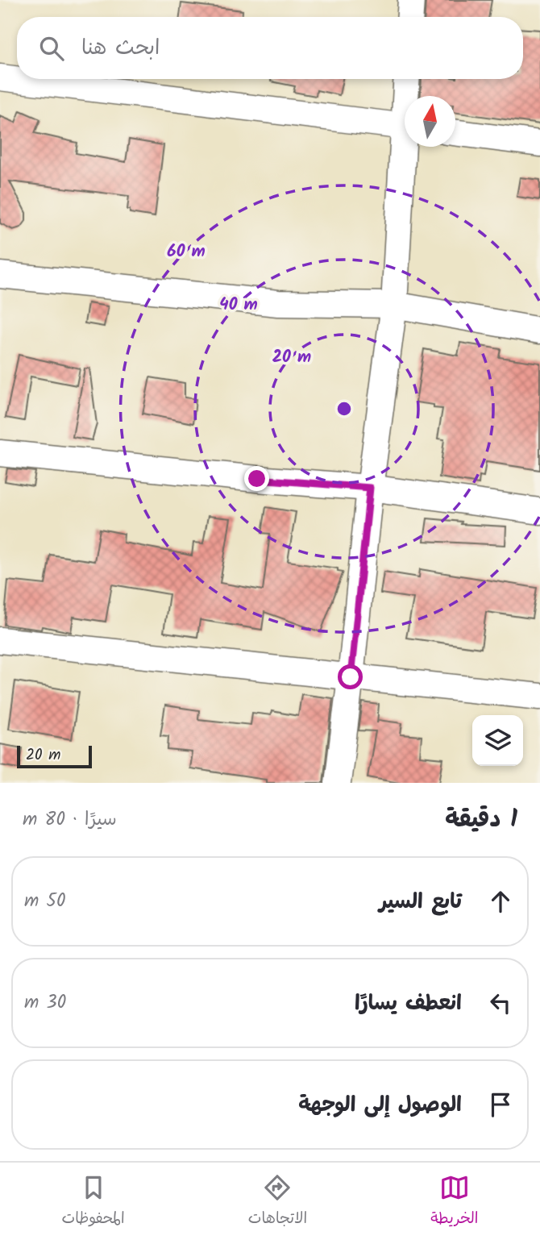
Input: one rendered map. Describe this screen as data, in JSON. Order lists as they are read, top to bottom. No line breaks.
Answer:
{"scale_bar":"20 m","north":"top","page":{"search":"ابحث هنا","scale":"20 m","heading":["1 دقيقة","سيرًا · 80 m"],"list":[["تابع السير","50 m"],["انعطف يسارًا","30 m"],"الوصول إلى الوجهة"],"nav":["الخريطة","الاتجاهات","المحفوظات"]},"rings":["60 m","40 m","20 m"]}
